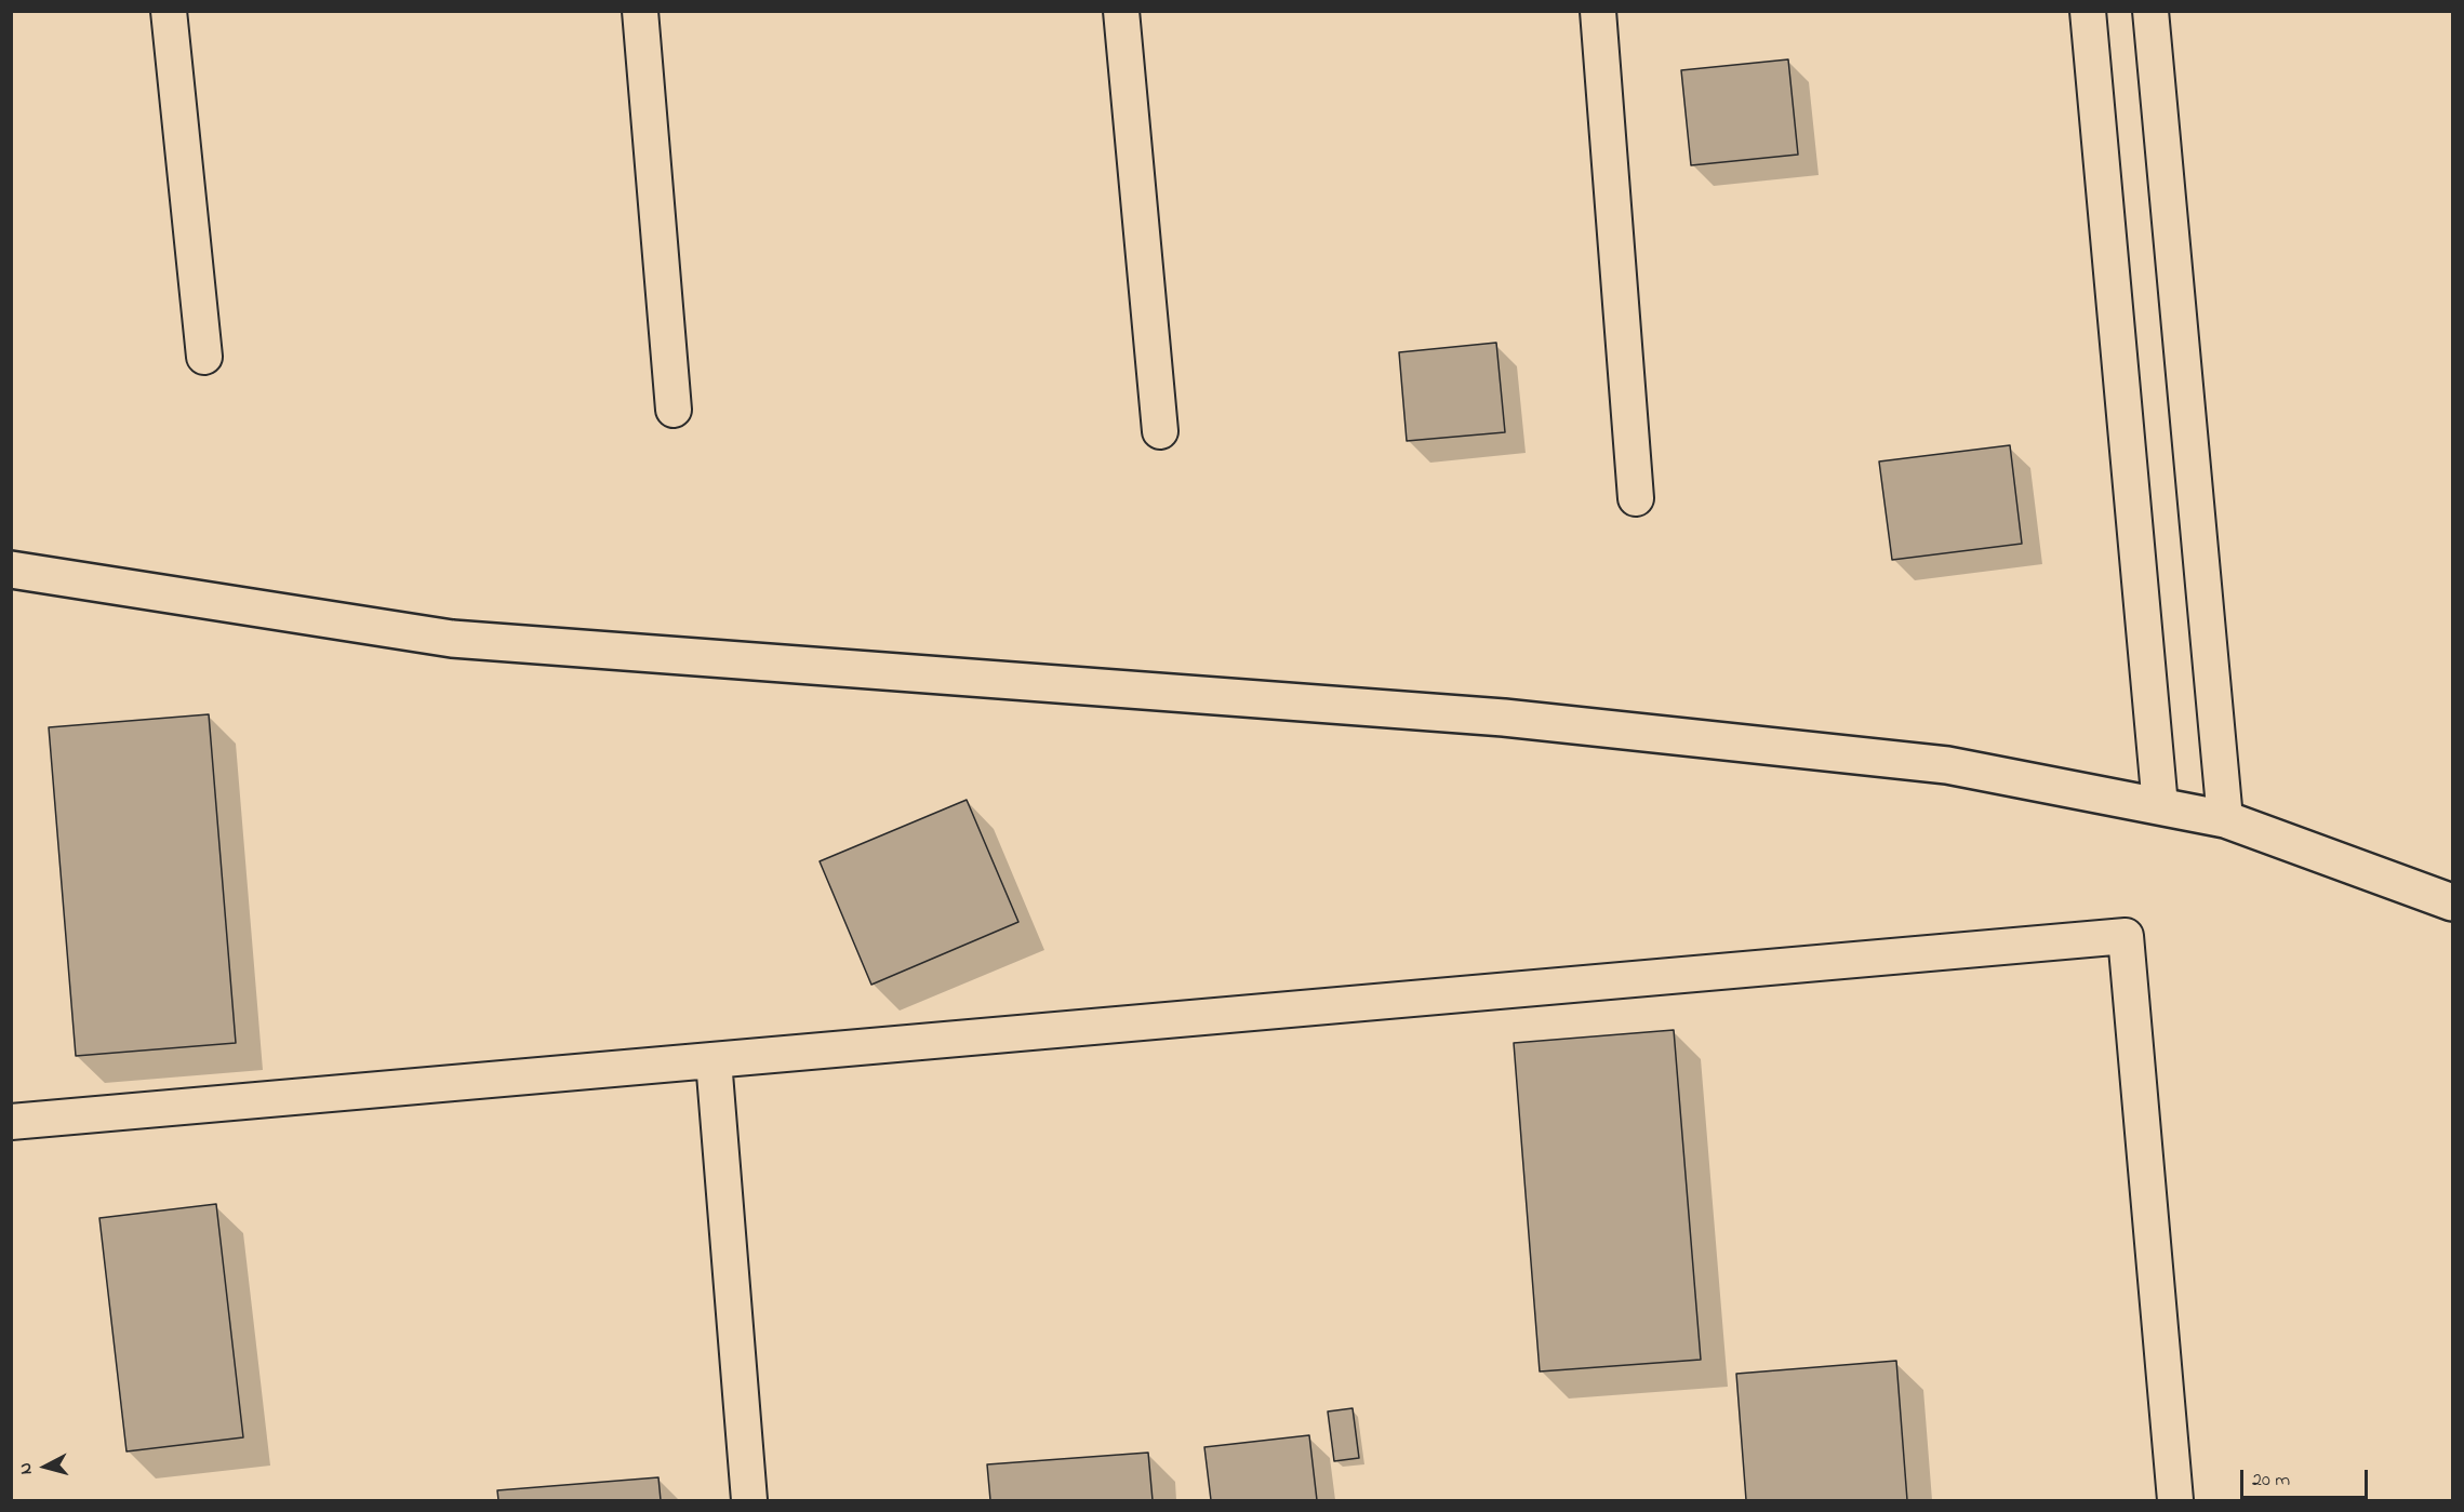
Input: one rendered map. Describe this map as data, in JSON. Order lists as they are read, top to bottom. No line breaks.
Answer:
{"scale_bar":"20 m","north":"left"}
